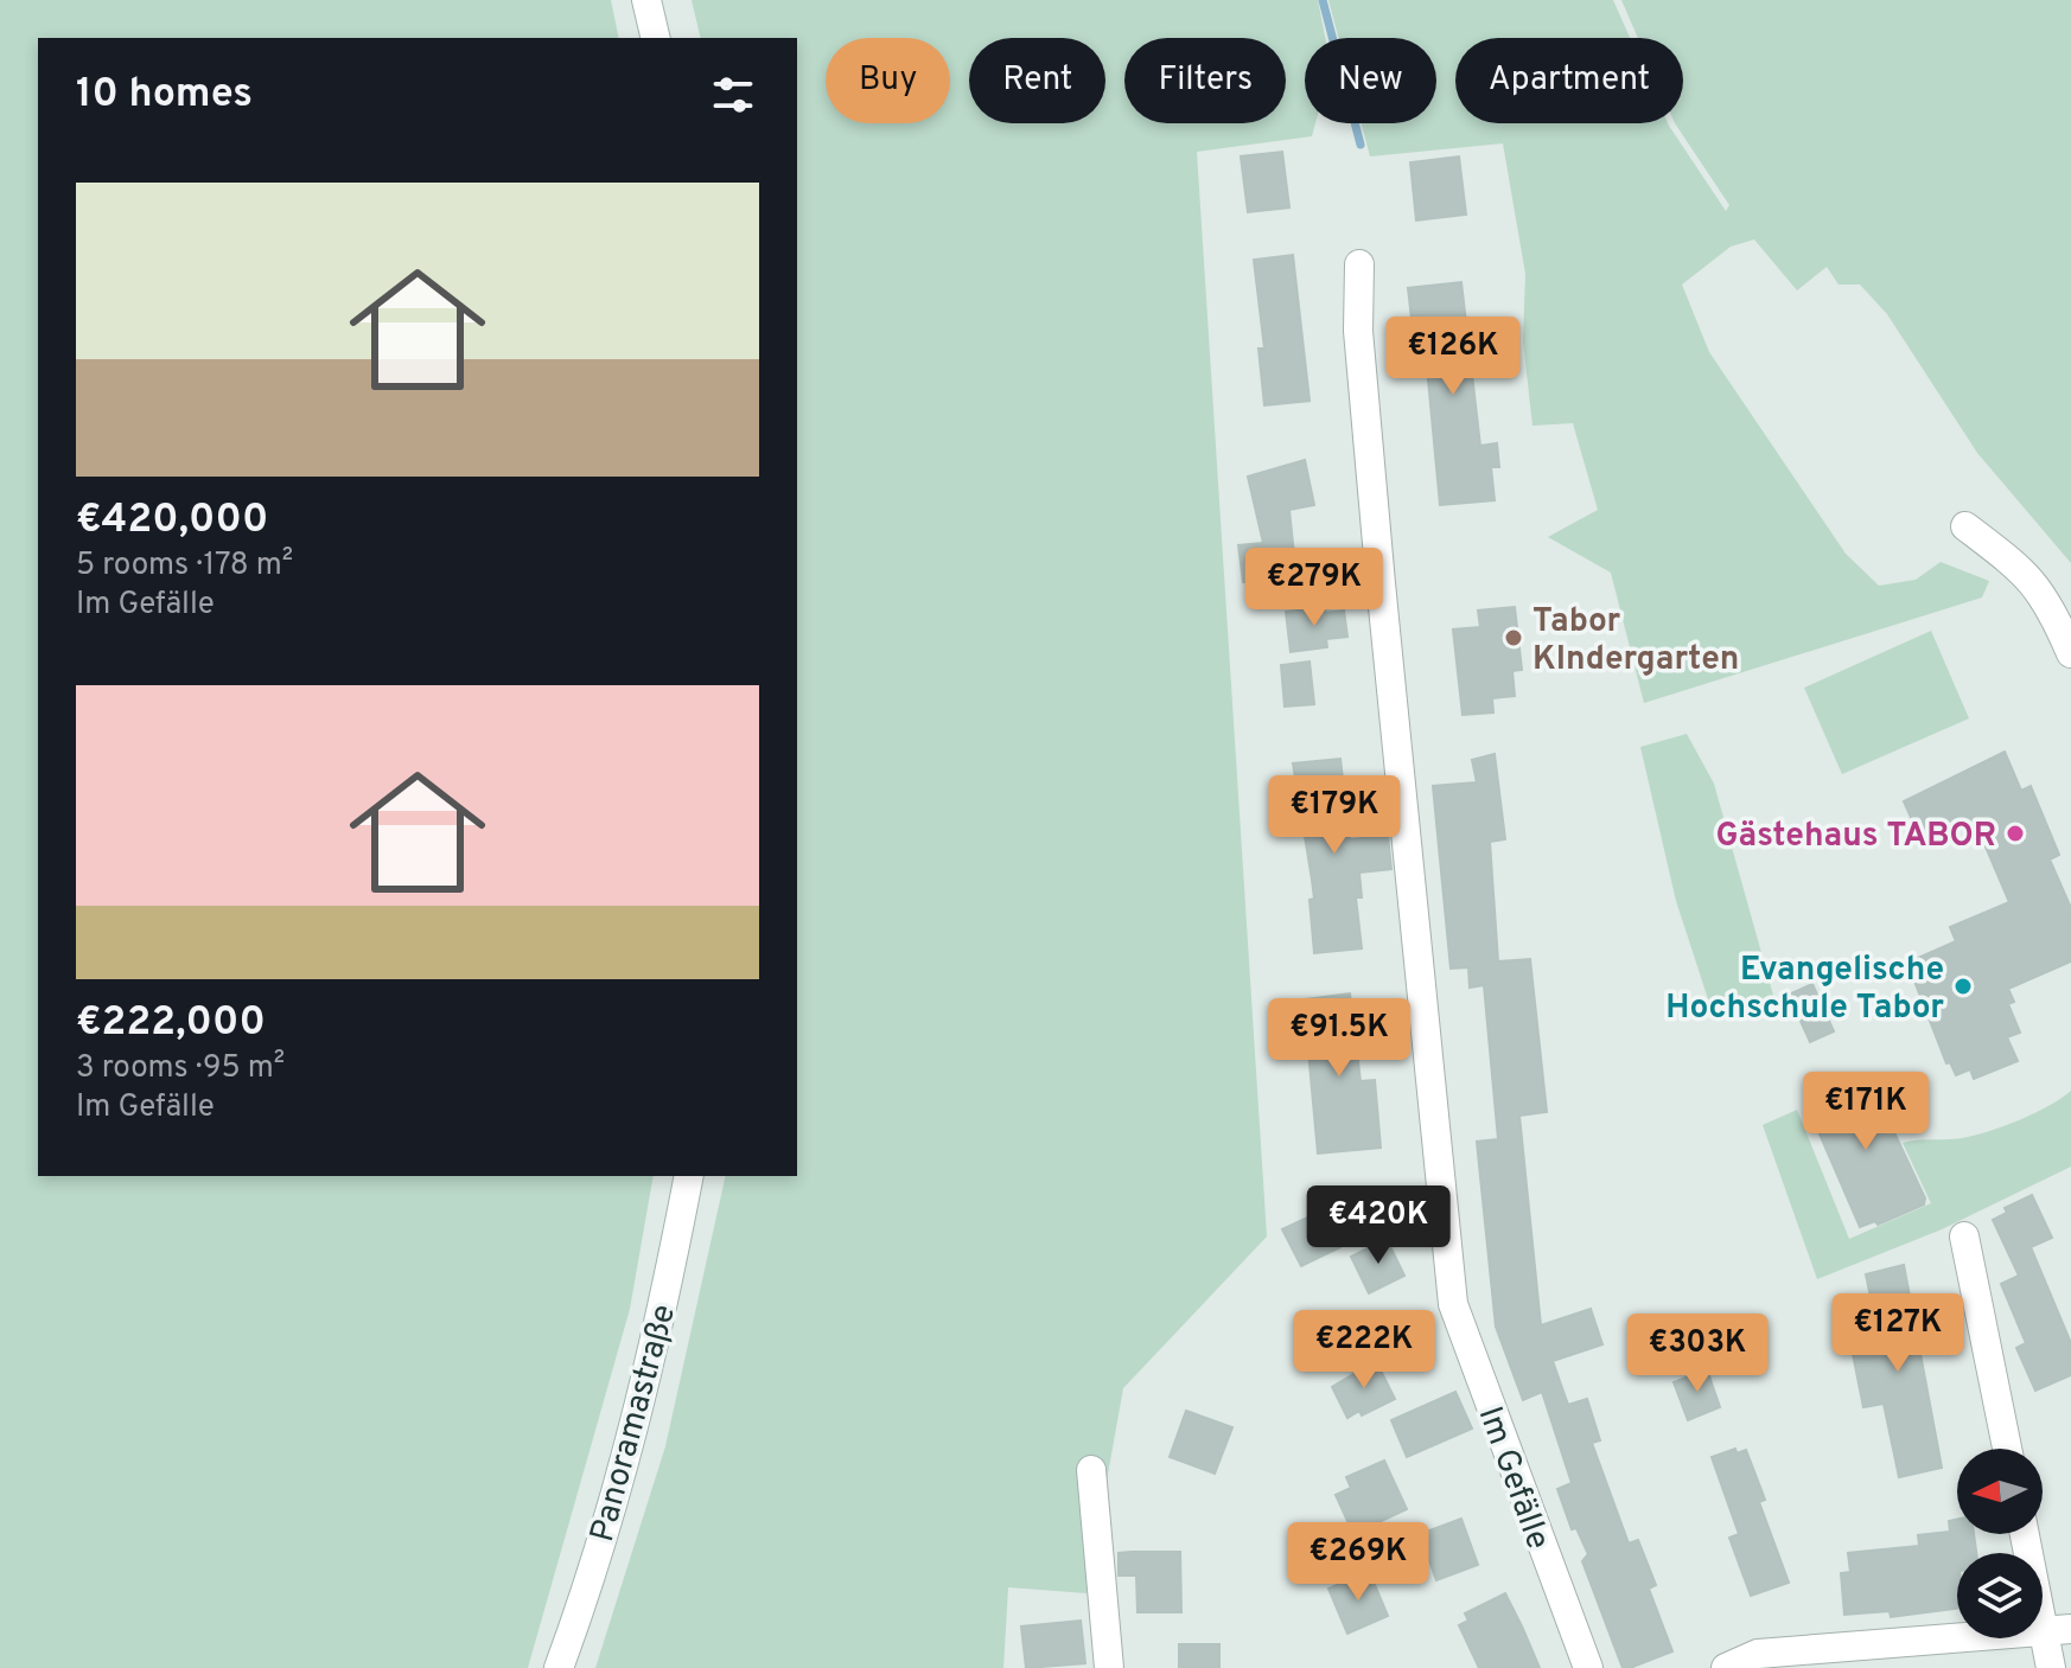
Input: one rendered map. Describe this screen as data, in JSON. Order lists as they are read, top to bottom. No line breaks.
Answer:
{"streets":{"street":["Panoramastraße","Im Gefälle"]},"places":["Tabor KIndergarten","Gästehaus TABOR","Evangelische Hochschule Tabor"],"north":"left","page":{"chip":["Buy","Rent","Filters","New","Apartment"],"heading":"10 homes","list":[{"name":"€420,000","note":"5 rooms · 178 m² · Im Gefälle"},{"name":"€222,000","note":"3 rooms · 95 m² · Im Gefälle"}],"price":["€126K","€279K","€179K","€91.5K","€171K","€420K","€127K","€222K","€303K","€269K"]}}
